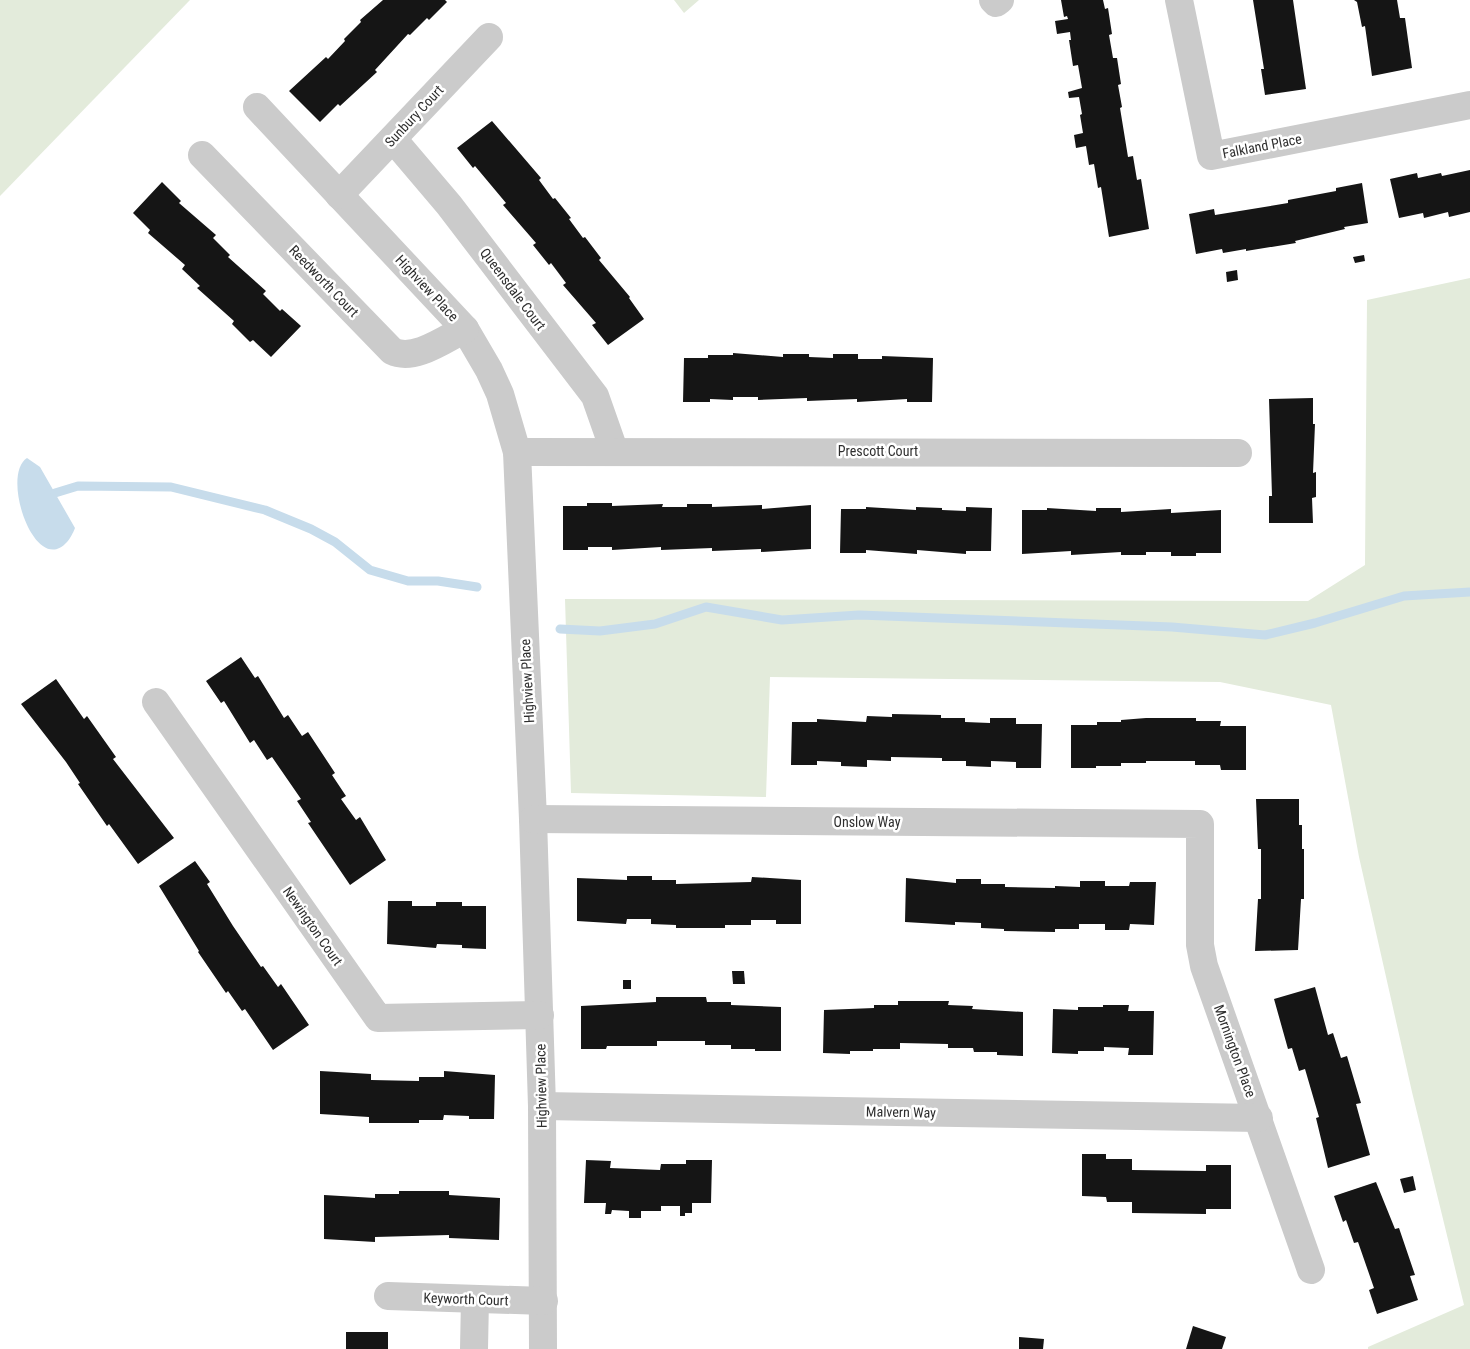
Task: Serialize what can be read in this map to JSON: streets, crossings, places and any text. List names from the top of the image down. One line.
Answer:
{"streets":{"street":["Sunbury Court","Falkland Place","Reedworth Court","Highview Place","Queensdale Court","Prescott Court","Onslow Way","Newington Court","Mornington Place","Malvern Way","Keyworth Court"]},"crossings":[["Sunbury Court","Highview Place"],["Sunbury Court","Queensdale Court"],["Reedworth Court","Highview Place"],["Highview Place","Prescott Court"],["Highview Place","Onslow Way"],["Highview Place","Newington Court"],["Highview Place","Malvern Way"],["Highview Place","Keyworth Court"],["Queensdale Court","Prescott Court"],["Onslow Way","Mornington Place"],["Mornington Place","Malvern Way"]]}
